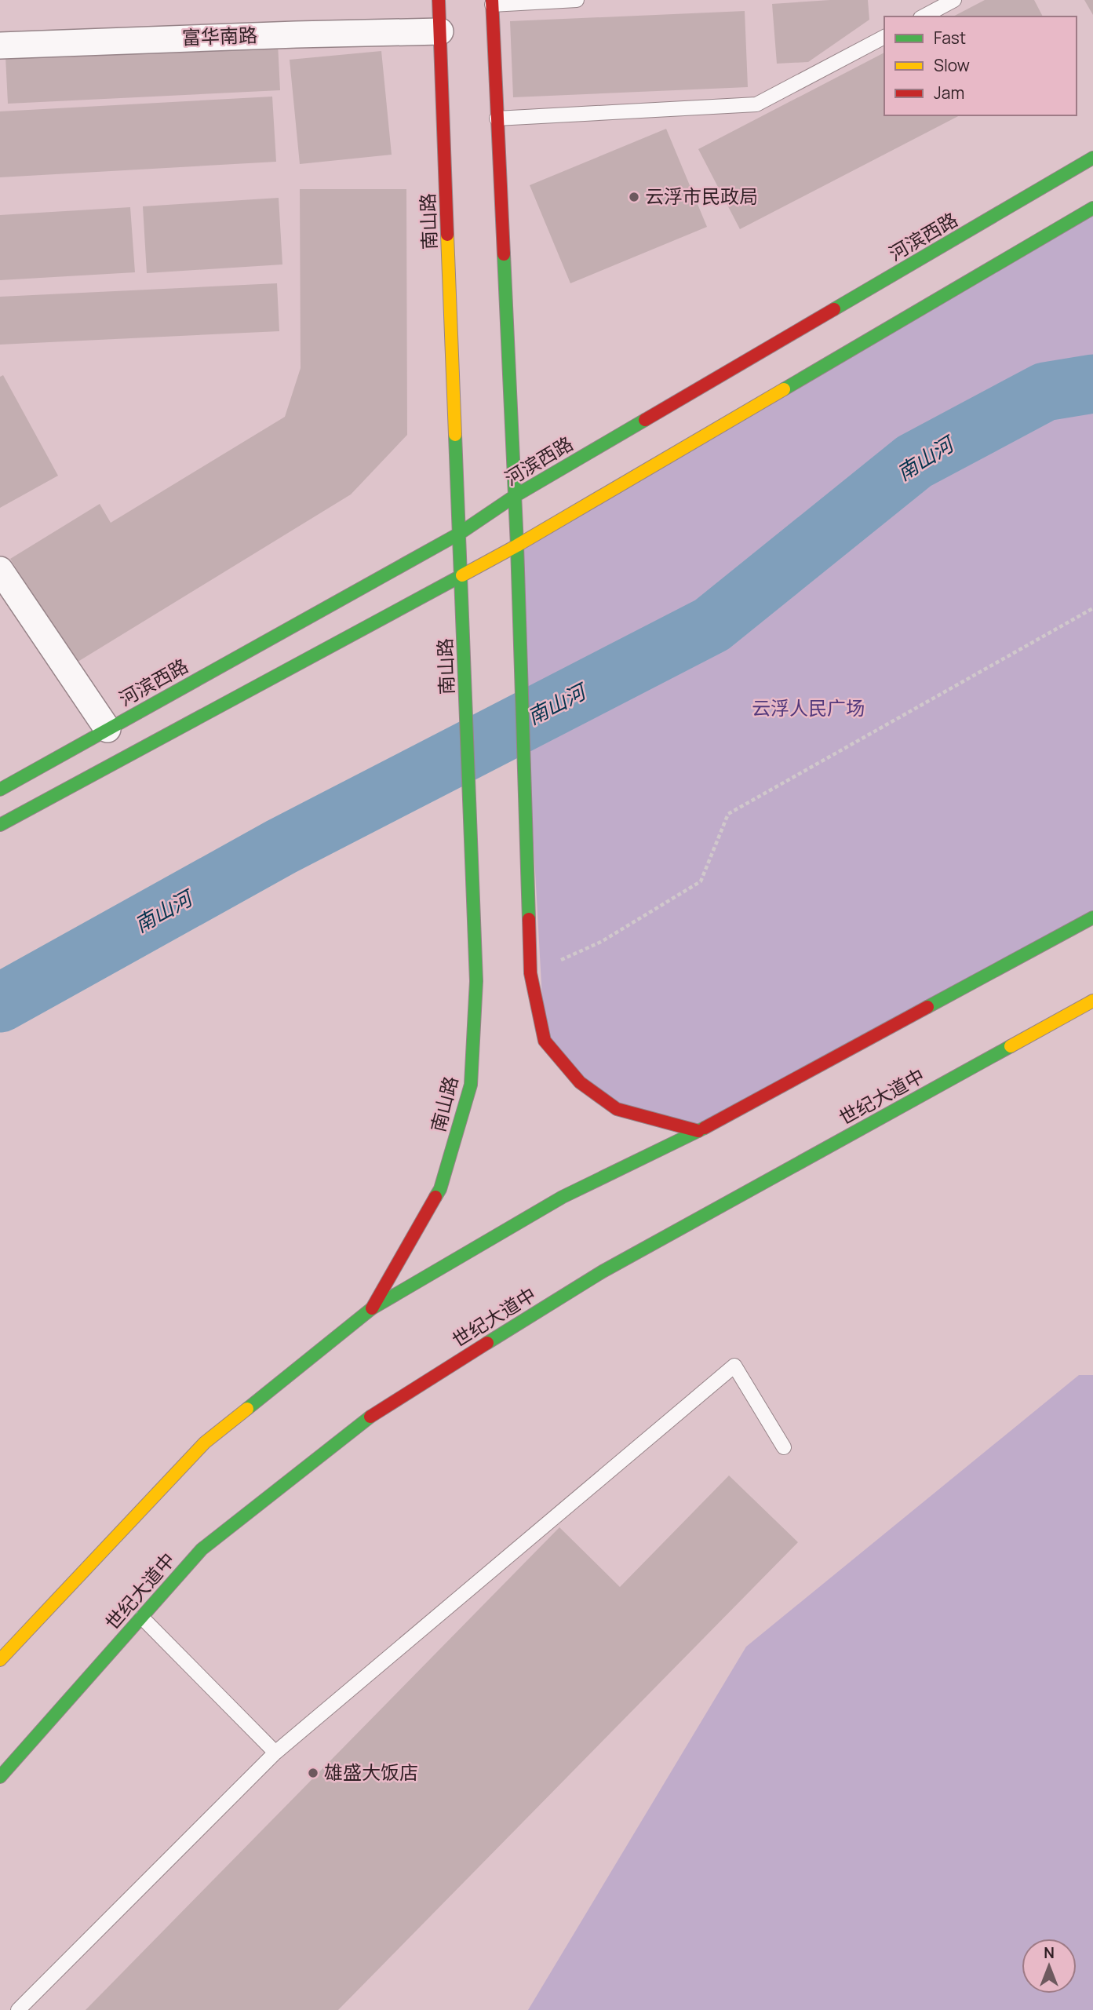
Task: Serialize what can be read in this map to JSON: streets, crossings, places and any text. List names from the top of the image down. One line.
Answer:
{"streets":{"main road":["南山路","河滨西路","世纪大道中"],"street":["富华南路"]},"crossings":[["富华南路","南山路"],["南山路","河滨西路"]],"water":["南山河"],"parks":["云浮人民广场"],"places":["云浮市民政局","雄盛大饭店"],"legend":["Fast","Slow","Jam"],"north":"top"}
